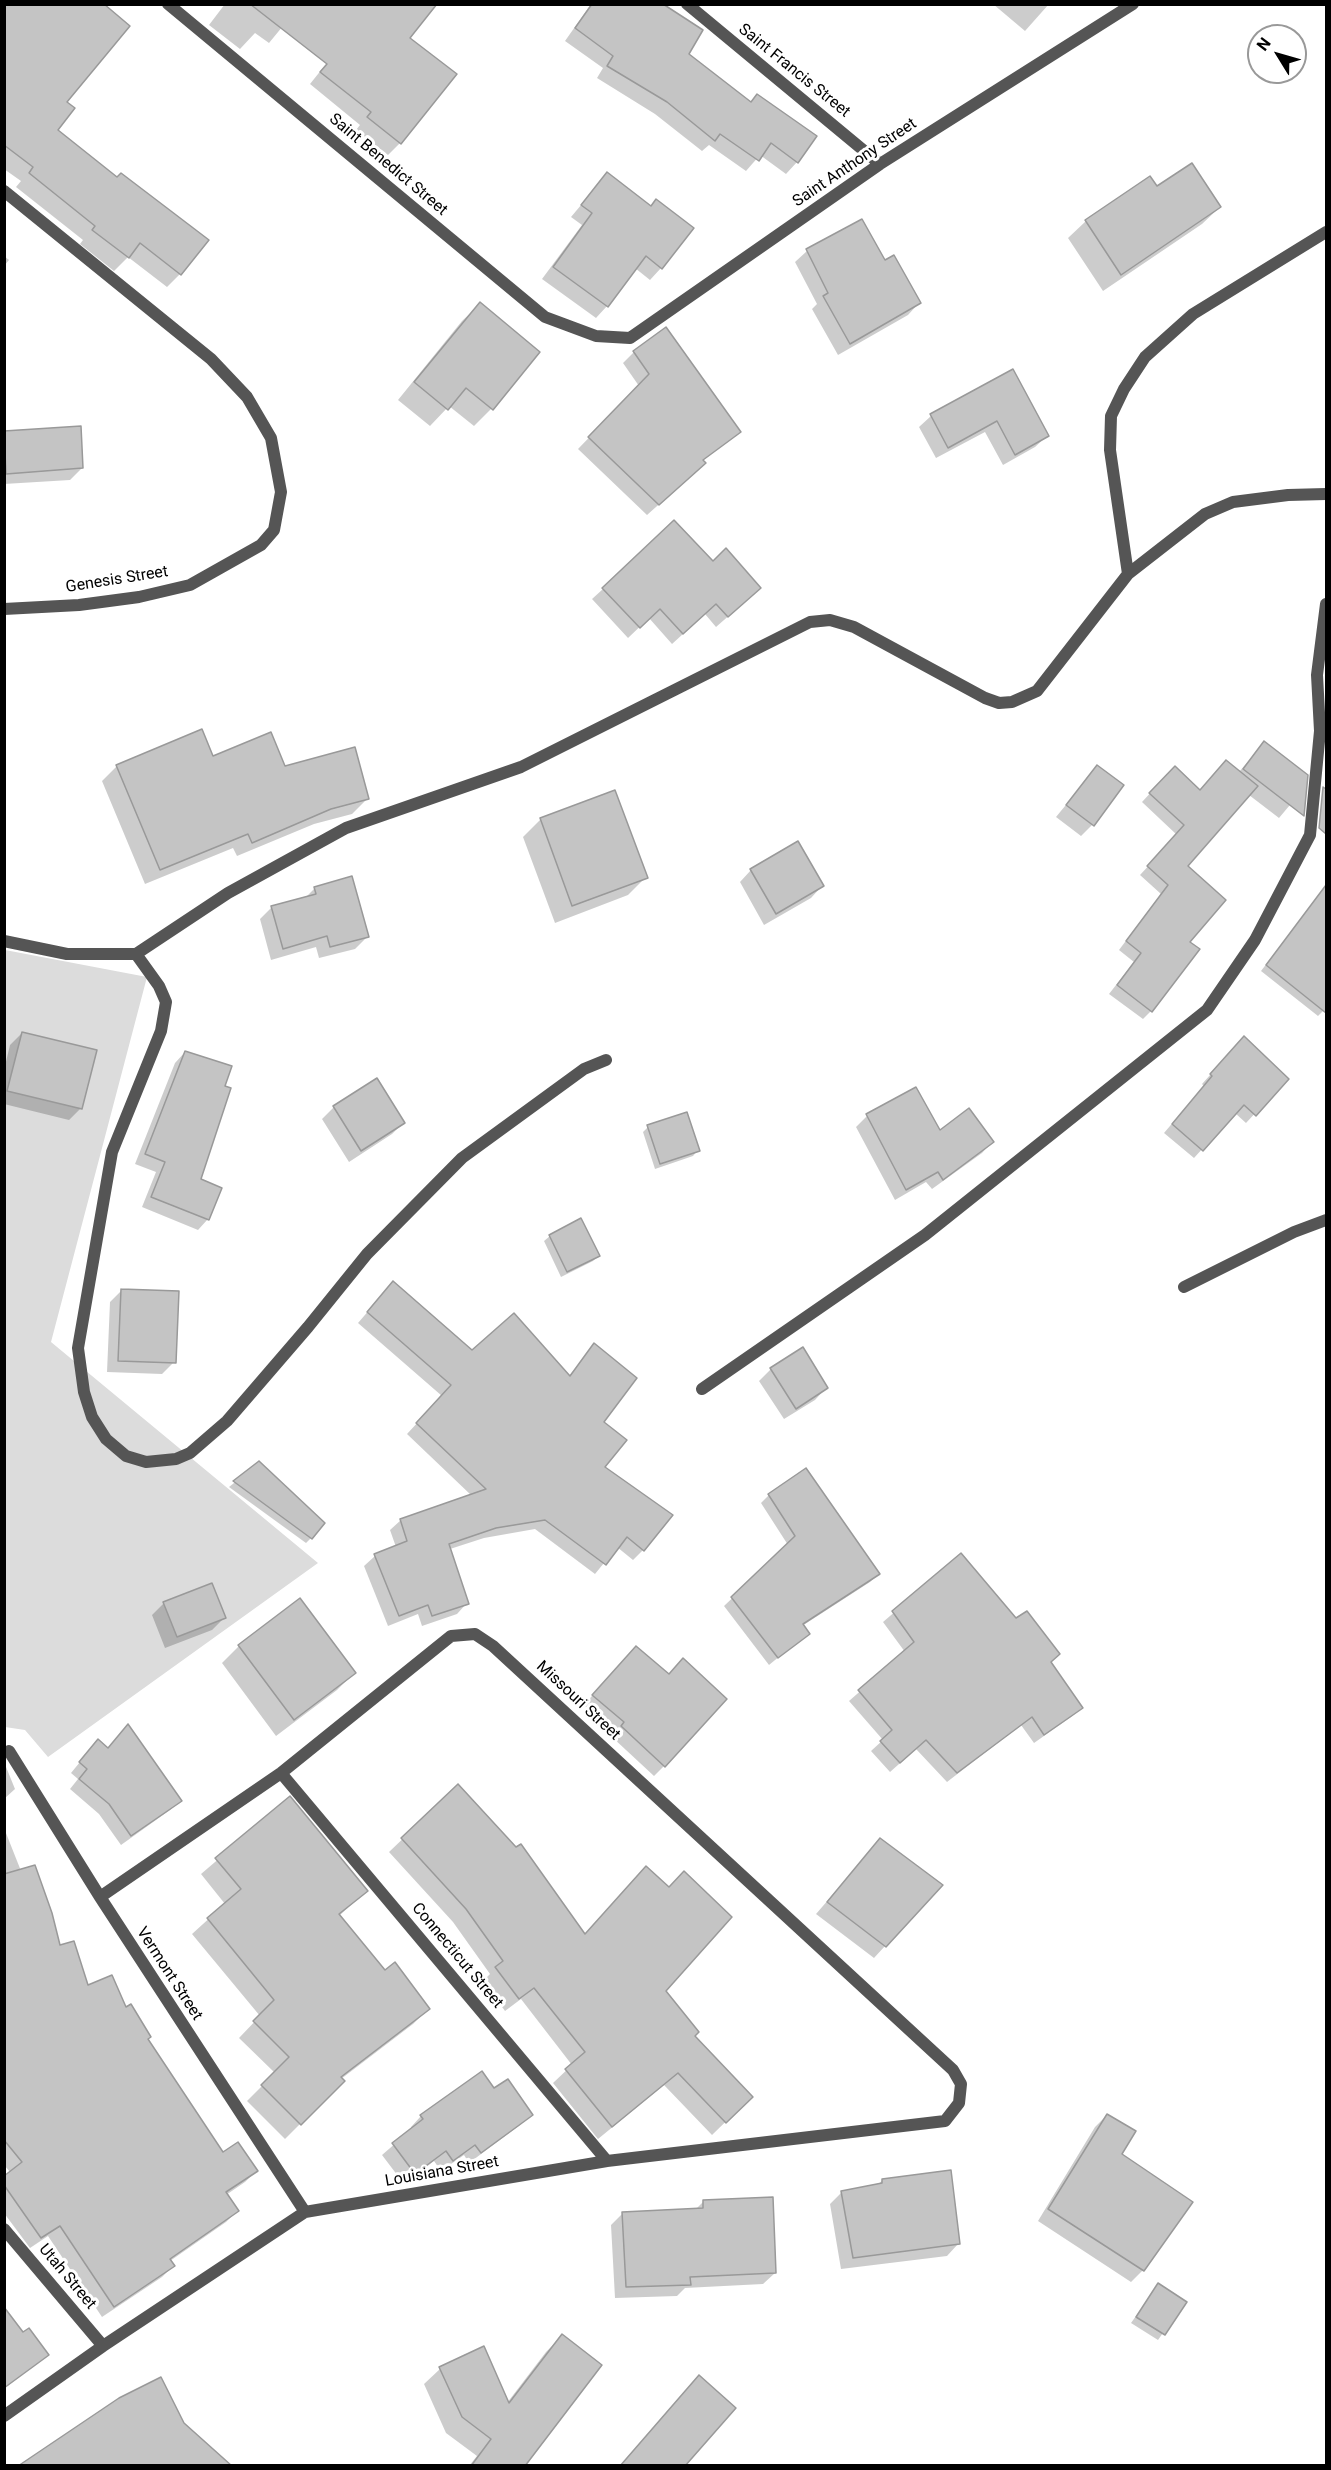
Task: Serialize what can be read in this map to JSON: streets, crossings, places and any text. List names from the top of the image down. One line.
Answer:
{"streets":{"street":["Saint Francis Street","Saint Anthony Street","Saint Benedict Street","Genesis Street","Missouri Street","Connecticut Street","Vermont Street","Louisiana Street","Utah Street"]},"crossings":[["Saint Francis Street","Saint Anthony Street"],["Saint Anthony Street","Saint Benedict Street"],["Missouri Street","Connecticut Street"],["Missouri Street","Vermont Street"],["Missouri Street","Louisiana Street"],["Connecticut Street","Louisiana Street"],["Vermont Street","Louisiana Street"],["Louisiana Street","Utah Street"]],"north":"top left"}
